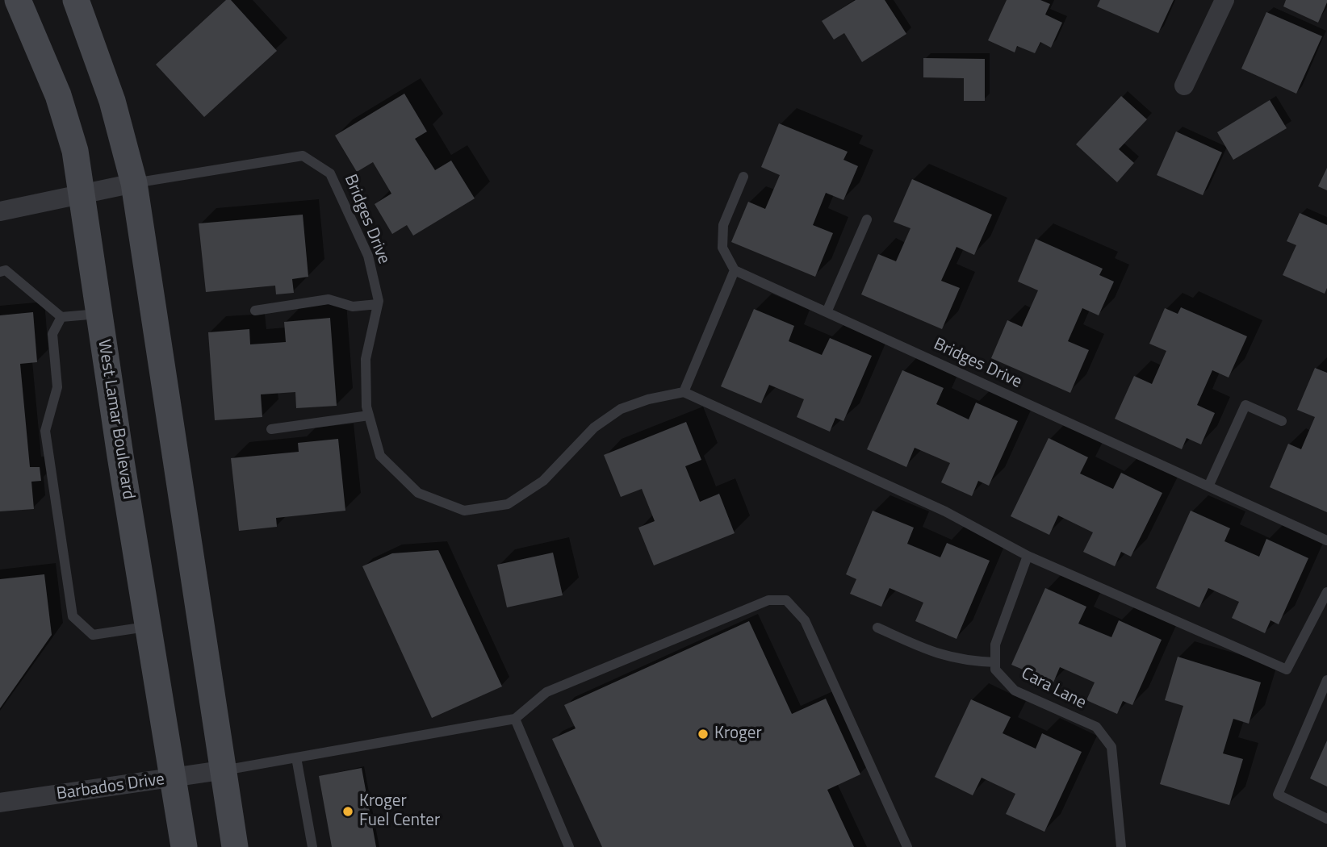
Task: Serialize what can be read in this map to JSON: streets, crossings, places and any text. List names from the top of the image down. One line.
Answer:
{"streets":{"main road":["West Lamar Boulevard"],"street":["Barbados Drive"],"lane":["Bridges Drive","Cara Lane"]},"crossings":[["West Lamar Boulevard","Barbados Drive"]],"places":["Kroger","Kroger Fuel Center"]}
